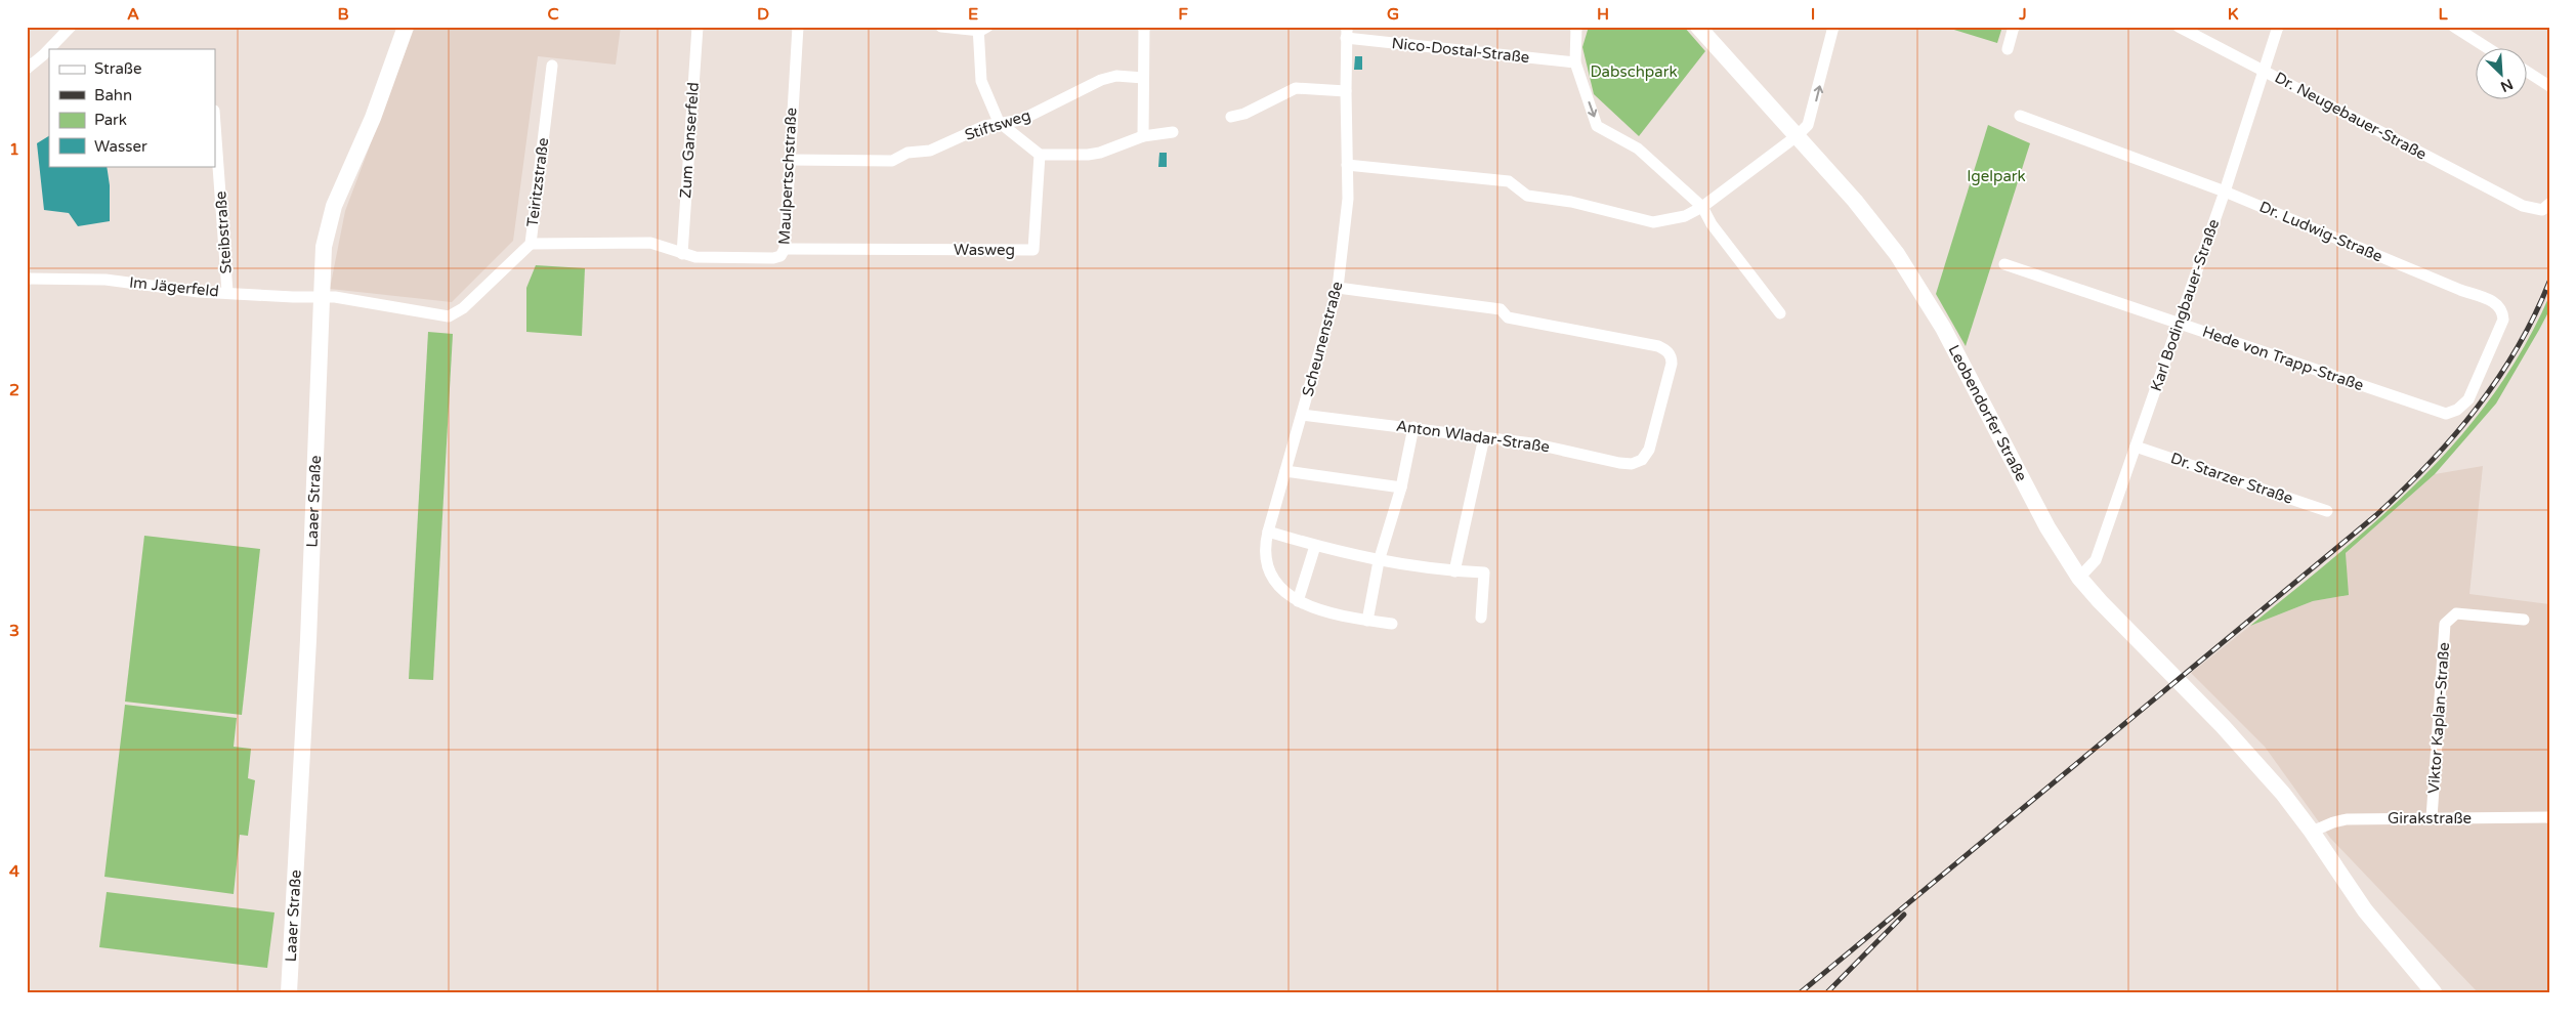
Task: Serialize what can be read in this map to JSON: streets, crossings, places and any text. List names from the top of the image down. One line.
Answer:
{"streets":{"main road":["Leobendorfer Straße","Laaer Straße"],"street":["Nico-Dostal-Straße","Dr. Neugebauer-Straße","Stiftsweg","Zum Ganserfeld","Maulpertschstraße","Teiritzstraße","Dr. Ludwig-Straße","Steibstraße","Wasweg","Im Jägerfeld","Karl Bodingbauer-Straße","Scheunenstraße","Hede von Trapp-Straße","Anton Wladar-Straße","Dr. Starzer Straße","Viktor Kaplan-Straße","Girakstraße"]},"crossings":[["Nico-Dostal-Straße","Scheunenstraße"],["Dr. Neugebauer-Straße","Karl Bodingbauer-Straße"],["Stiftsweg","Maulpertschstraße"],["Zum Ganserfeld","Maulpertschstraße"],["Maulpertschstraße","Teiritzstraße"],["Maulpertschstraße","Wasweg"],["Teiritzstraße","Im Jägerfeld"],["Teiritzstraße","Laaer Straße"],["Dr. Ludwig-Straße","Karl Bodingbauer-Straße"],["Dr. Ludwig-Straße","Hede von Trapp-Straße"],["Steibstraße","Im Jägerfeld"],["Im Jägerfeld","Laaer Straße"],["Karl Bodingbauer-Straße","Hede von Trapp-Straße"],["Karl Bodingbauer-Straße","Leobendorfer Straße"],["Karl Bodingbauer-Straße","Dr. Starzer Straße"],["Scheunenstraße","Anton Wladar-Straße"],["Leobendorfer Straße","Girakstraße"],["Viktor Kaplan-Straße","Girakstraße"]],"parks":["Dabschpark","Igelpark"],"legend":["Straße","Bahn","Park","Wasser"],"north":"bottom right","grid":{"columns":["A","B","C","D","E","F","G","H","I","J","K","L"],"rows":["1","2","3","4"]}}
